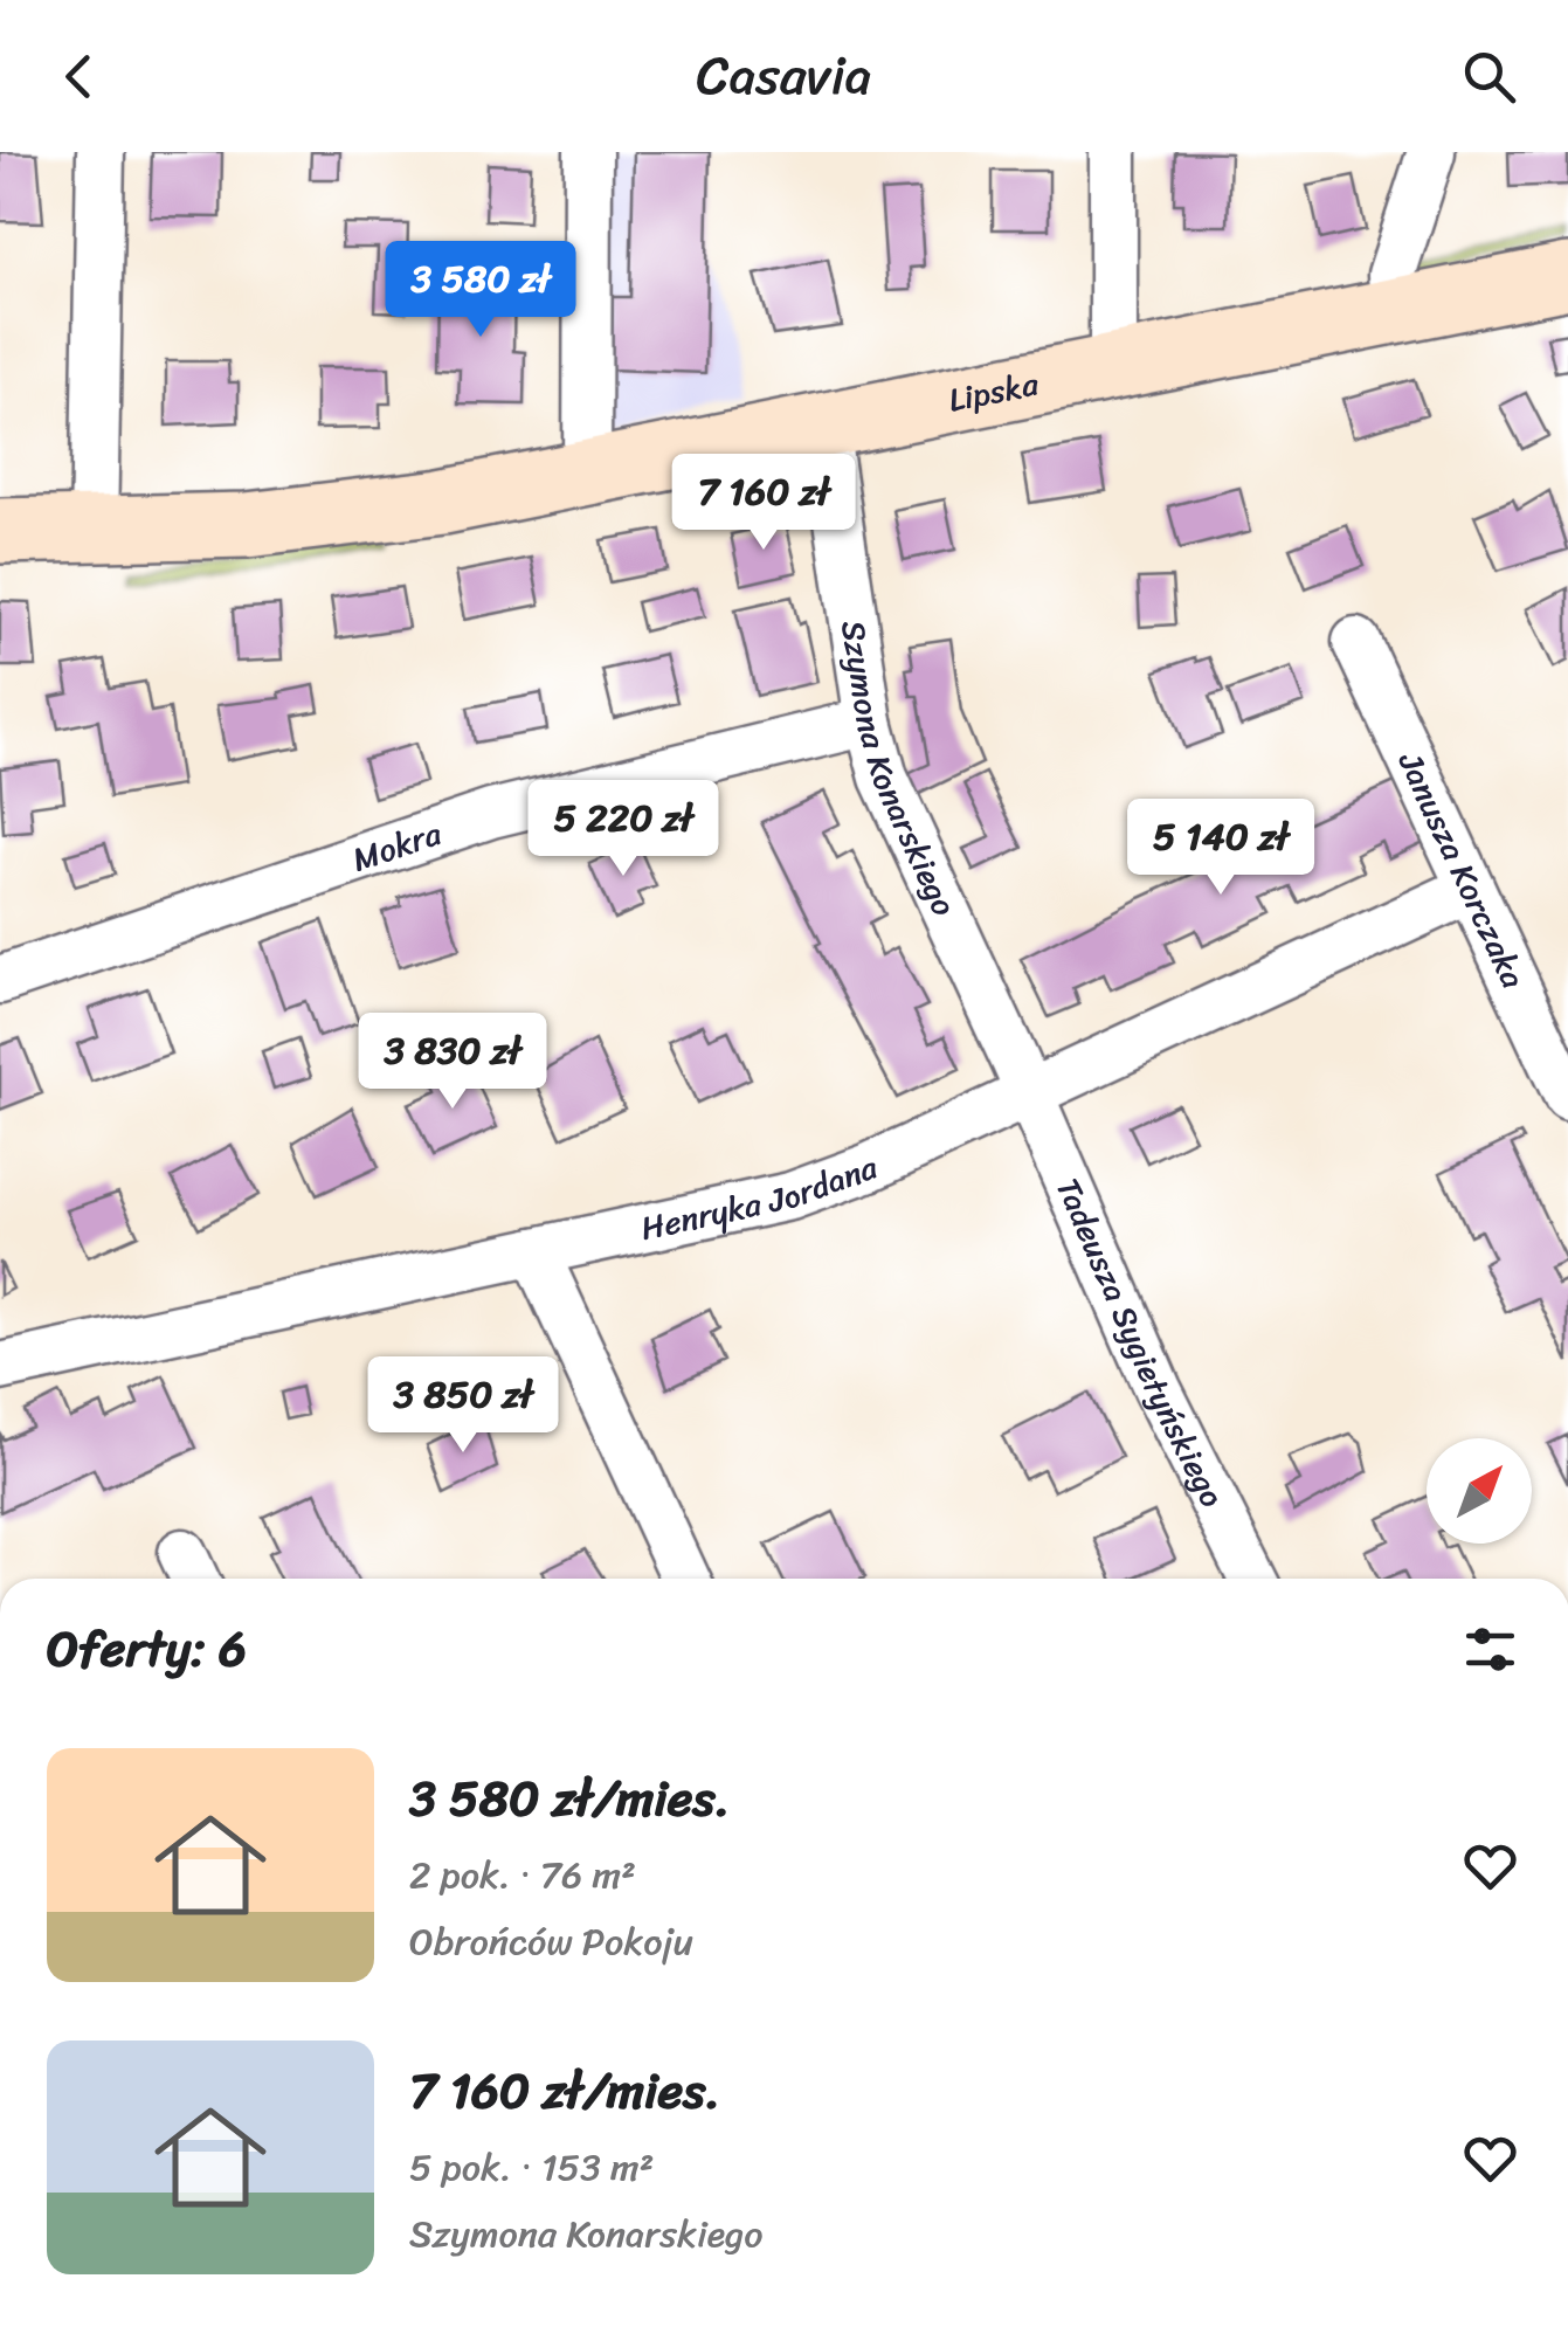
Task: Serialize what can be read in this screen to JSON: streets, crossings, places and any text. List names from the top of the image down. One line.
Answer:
{"streets":{"main road":["Lipska"],"street":["Szymona Konarskiego","Mokra","Janusza Korczaka","Henryka Jordana","Tadeusza Sygietyńskiego"]},"crossings":[["Lipska","Szymona Konarskiego"],["Szymona Konarskiego","Mokra"],["Szymona Konarskiego","Henryka Jordana"],["Szymona Konarskiego","Tadeusza Sygietyńskiego"],["Janusza Korczaka","Henryka Jordana"],["Henryka Jordana","Tadeusza Sygietyńskiego"]],"north":"top right","page":{"header":"Casavia","price":["3 580 zł","7 160 zł","5 220 zł","5 140 zł","3 830 zł","3 850 zł"],"heading":"Oferty: 6","list":[{"name":"3 580 zł/mies.","note":"2 pok. · 76 m² · Obrońców Pokoju"},{"name":"7 160 zł/mies.","note":"5 pok. · 153 m² · Szymona Konarskiego"}]}}
